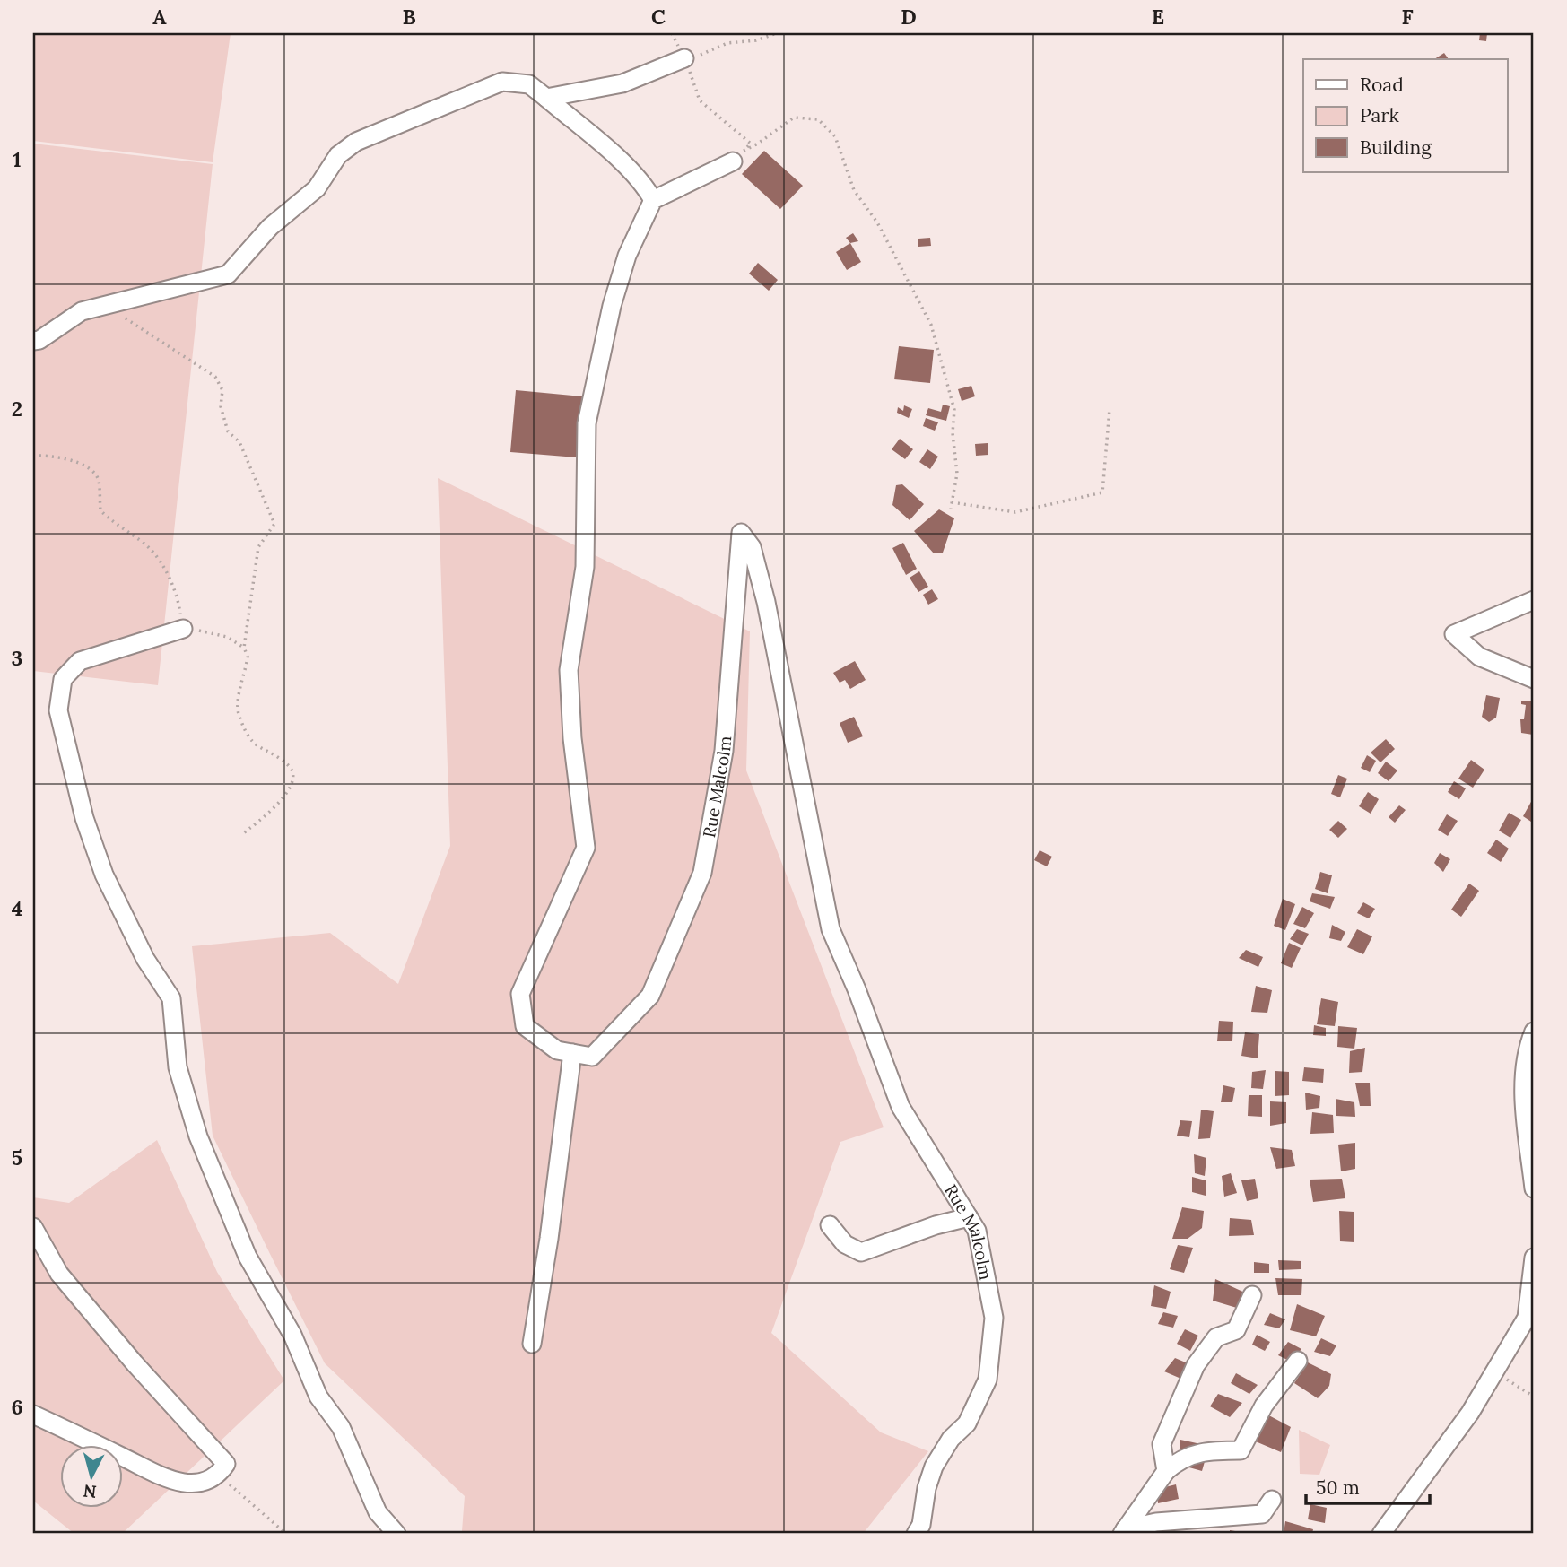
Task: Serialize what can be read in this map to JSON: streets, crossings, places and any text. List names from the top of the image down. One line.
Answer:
{"streets":{"street":["Rue Malcolm"]},"legend":["Road","Park","Building"],"scale_bar":"50 m","north":"bottom","grid":{"columns":["A","B","C","D","E","F"],"rows":["1","2","3","4","5","6"]}}
